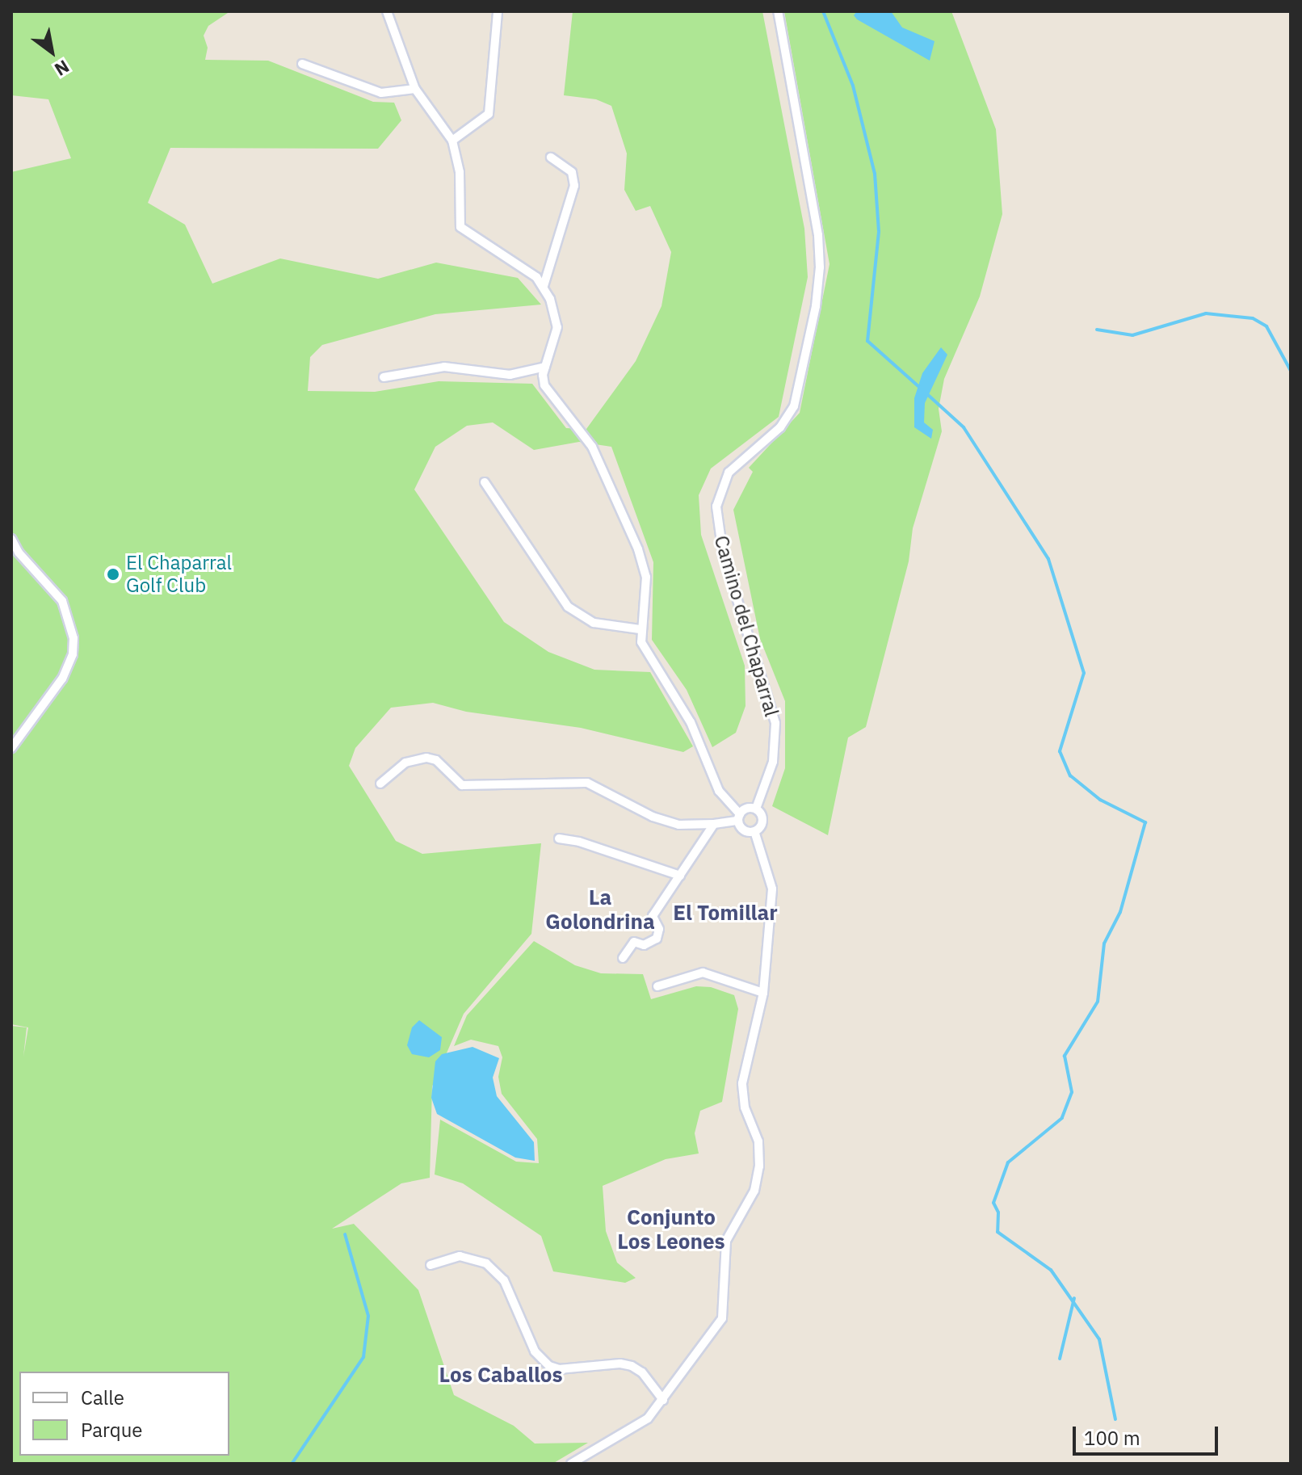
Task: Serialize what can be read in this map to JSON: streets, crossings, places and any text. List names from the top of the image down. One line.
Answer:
{"streets":{"street":["Camino del Chaparral"]},"districts":["La Golondrina","El Tomillar","Conjunto Los Leones","Los Caballos"],"places":["El Chaparral Golf Club"],"legend":["Calle","Parque"],"scale_bar":"100 m","north":"bottom right"}
